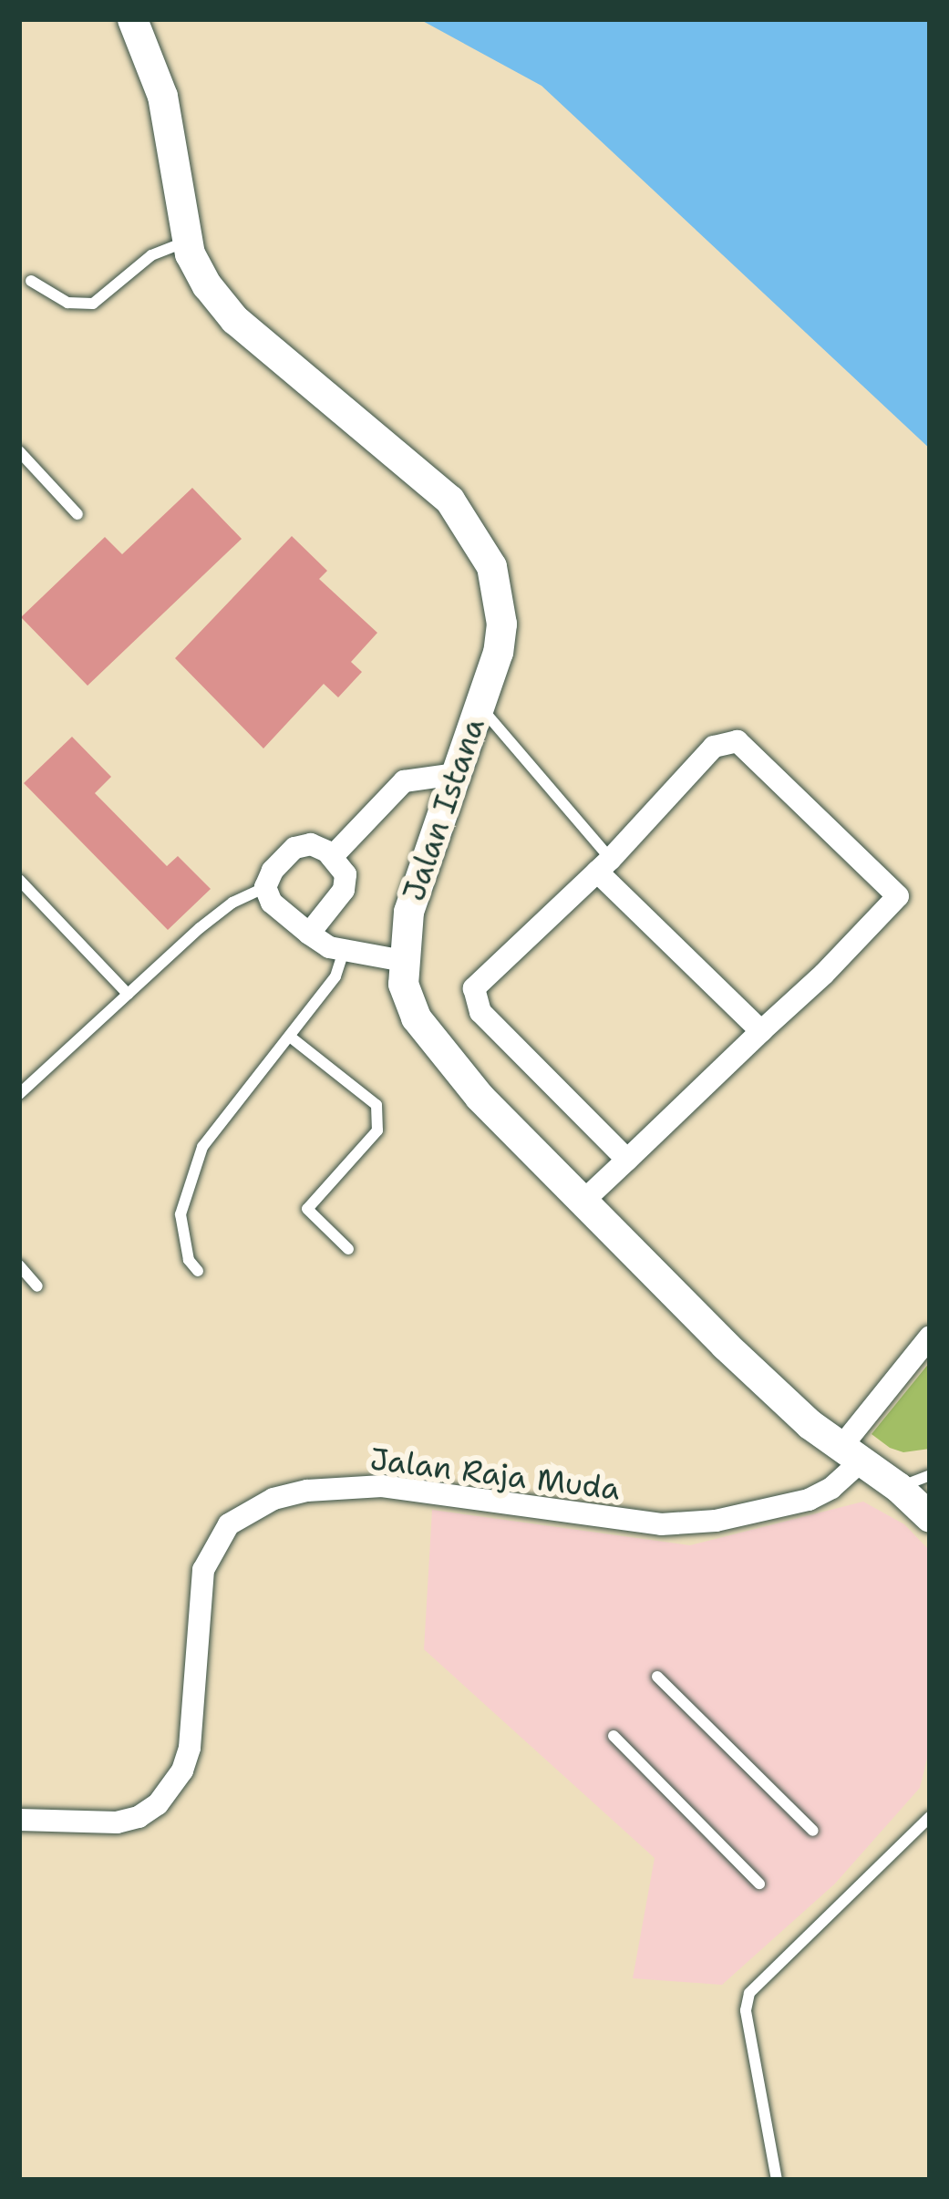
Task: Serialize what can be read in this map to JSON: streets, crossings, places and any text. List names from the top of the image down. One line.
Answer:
{"streets":{"street":["Jalan Istana","Jalan Raja Muda"]},"crossings":[["Jalan Istana","Jalan Raja Muda"]]}
